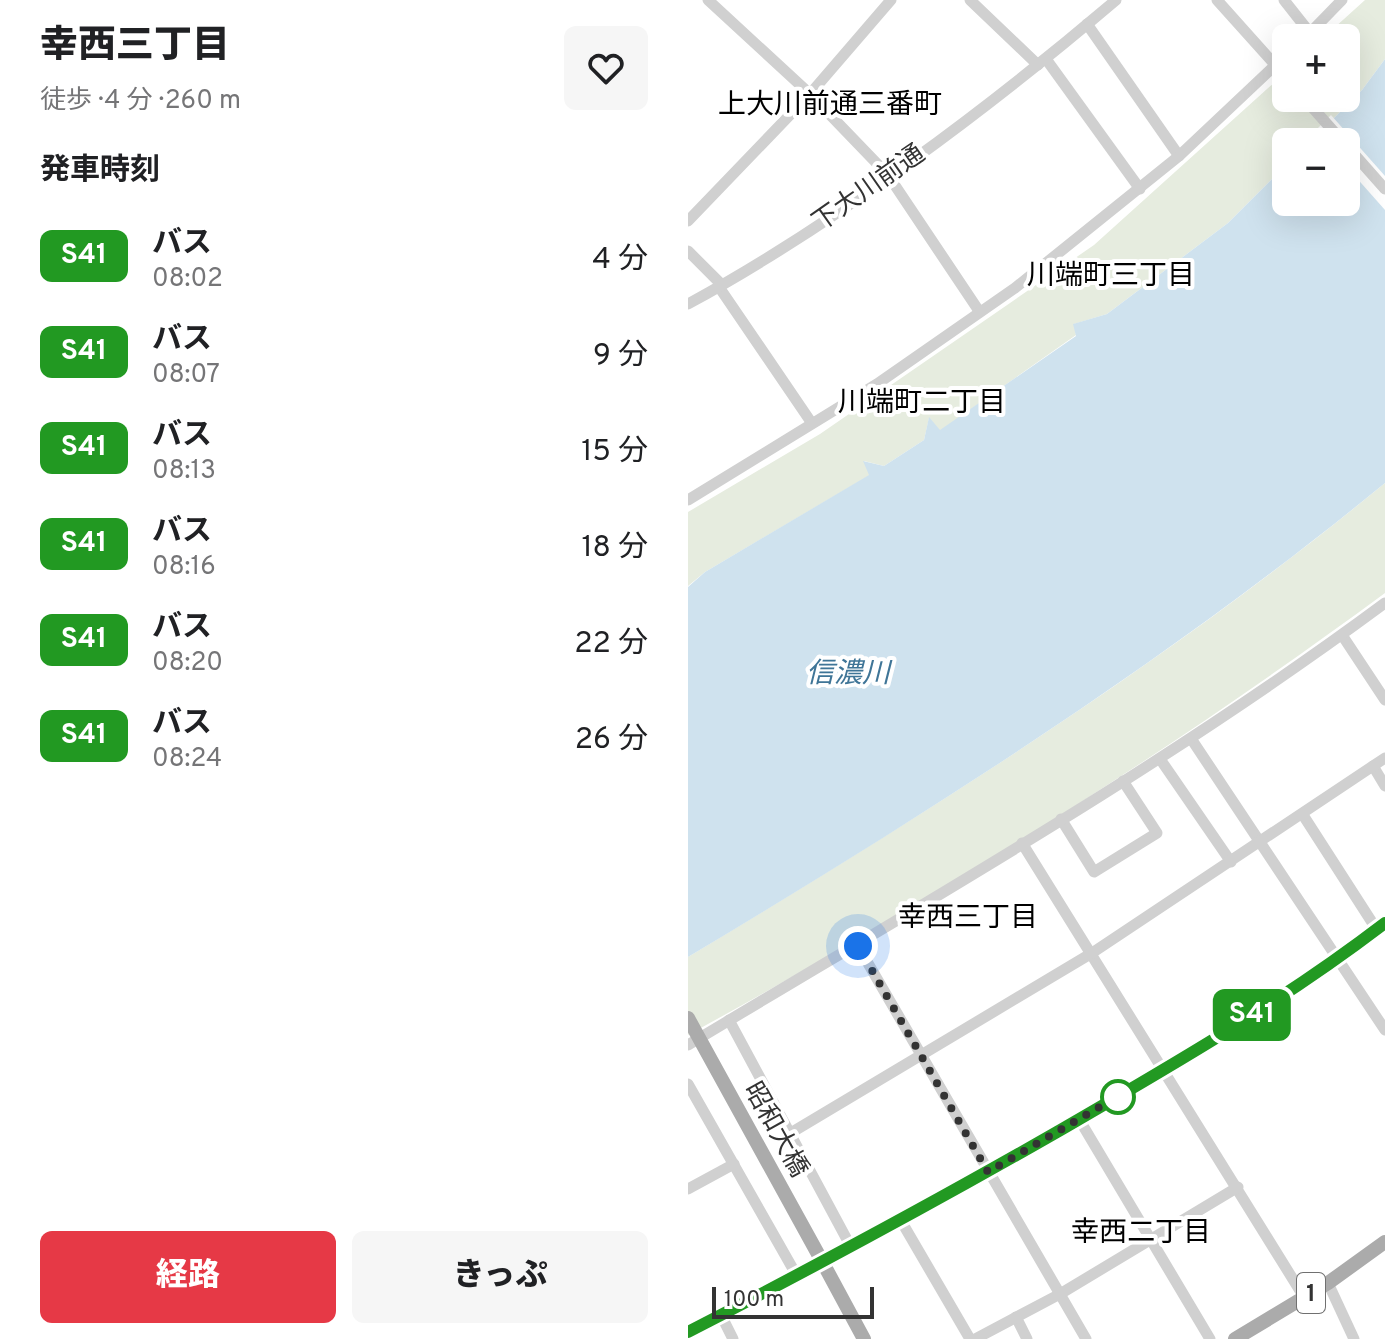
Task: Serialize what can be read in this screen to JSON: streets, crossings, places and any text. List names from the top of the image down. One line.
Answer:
{"streets":{"main road":["昭和大橋","1"],"street":["下大川前通"]},"districts":["上大川前通三番町","川端町三丁目","川端町二丁目","幸西三丁目","幸西二丁目"],"water":["信濃川"],"lines":["bus line S41"],"scale_bar":"100 m","page":{"heading":[["幸西三丁目","徒歩 · 4 分 · 260 m"],"発車時刻"],"on_map":"S41","map_buttons":["+","−"],"list":[{"mark":"S41","name":"バス","note":"08:02","value":"4 分"},{"mark":"S41","name":"バス","note":"08:07","value":"9 分"},{"mark":"S41","name":"バス","note":"08:13","value":"15 分"},{"mark":"S41","name":"バス","note":"08:16","value":"18 分"},{"mark":"S41","name":"バス","note":"08:20","value":"22 分"},{"mark":"S41","name":"バス","note":"08:24","value":"26 分"}],"buttons":["経路","きっぷ"],"scale":"100 m"}}
